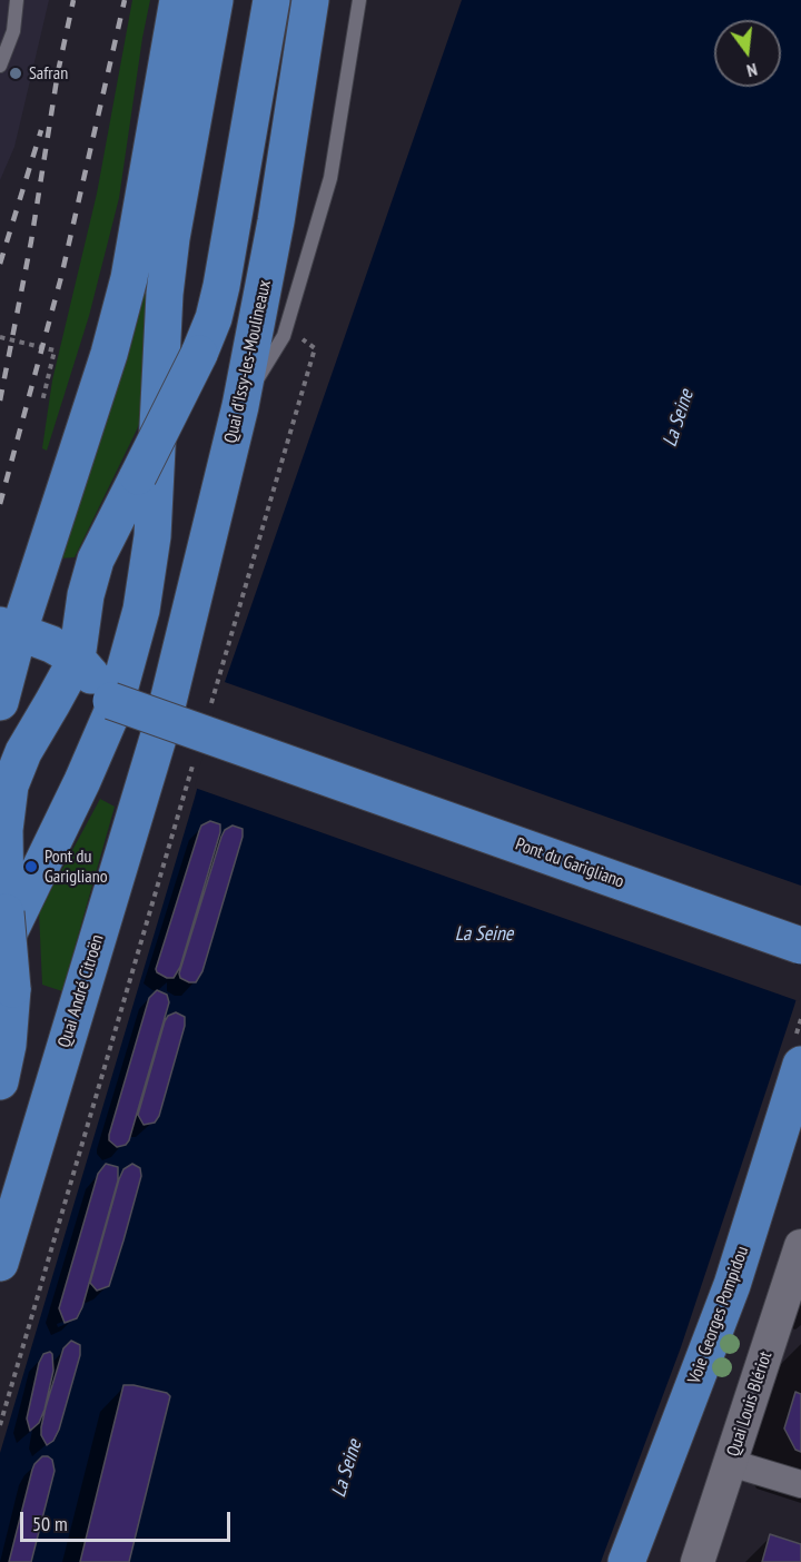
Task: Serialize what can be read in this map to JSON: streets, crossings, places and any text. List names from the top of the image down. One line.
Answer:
{"streets":{"main road":["Quai d'Issy-les-Moulineaux","Pont du Garigliano","Quai André Citroën","Voie Georges Pompidou"],"street":["Quai Louis Blériot"]},"crossings":[["Quai d'Issy-les-Moulineaux","Quai André Citroën"]],"water":["La Seine"],"places":["Safran","Pont du Garigliano"],"scale_bar":"50 m","north":"bottom"}
